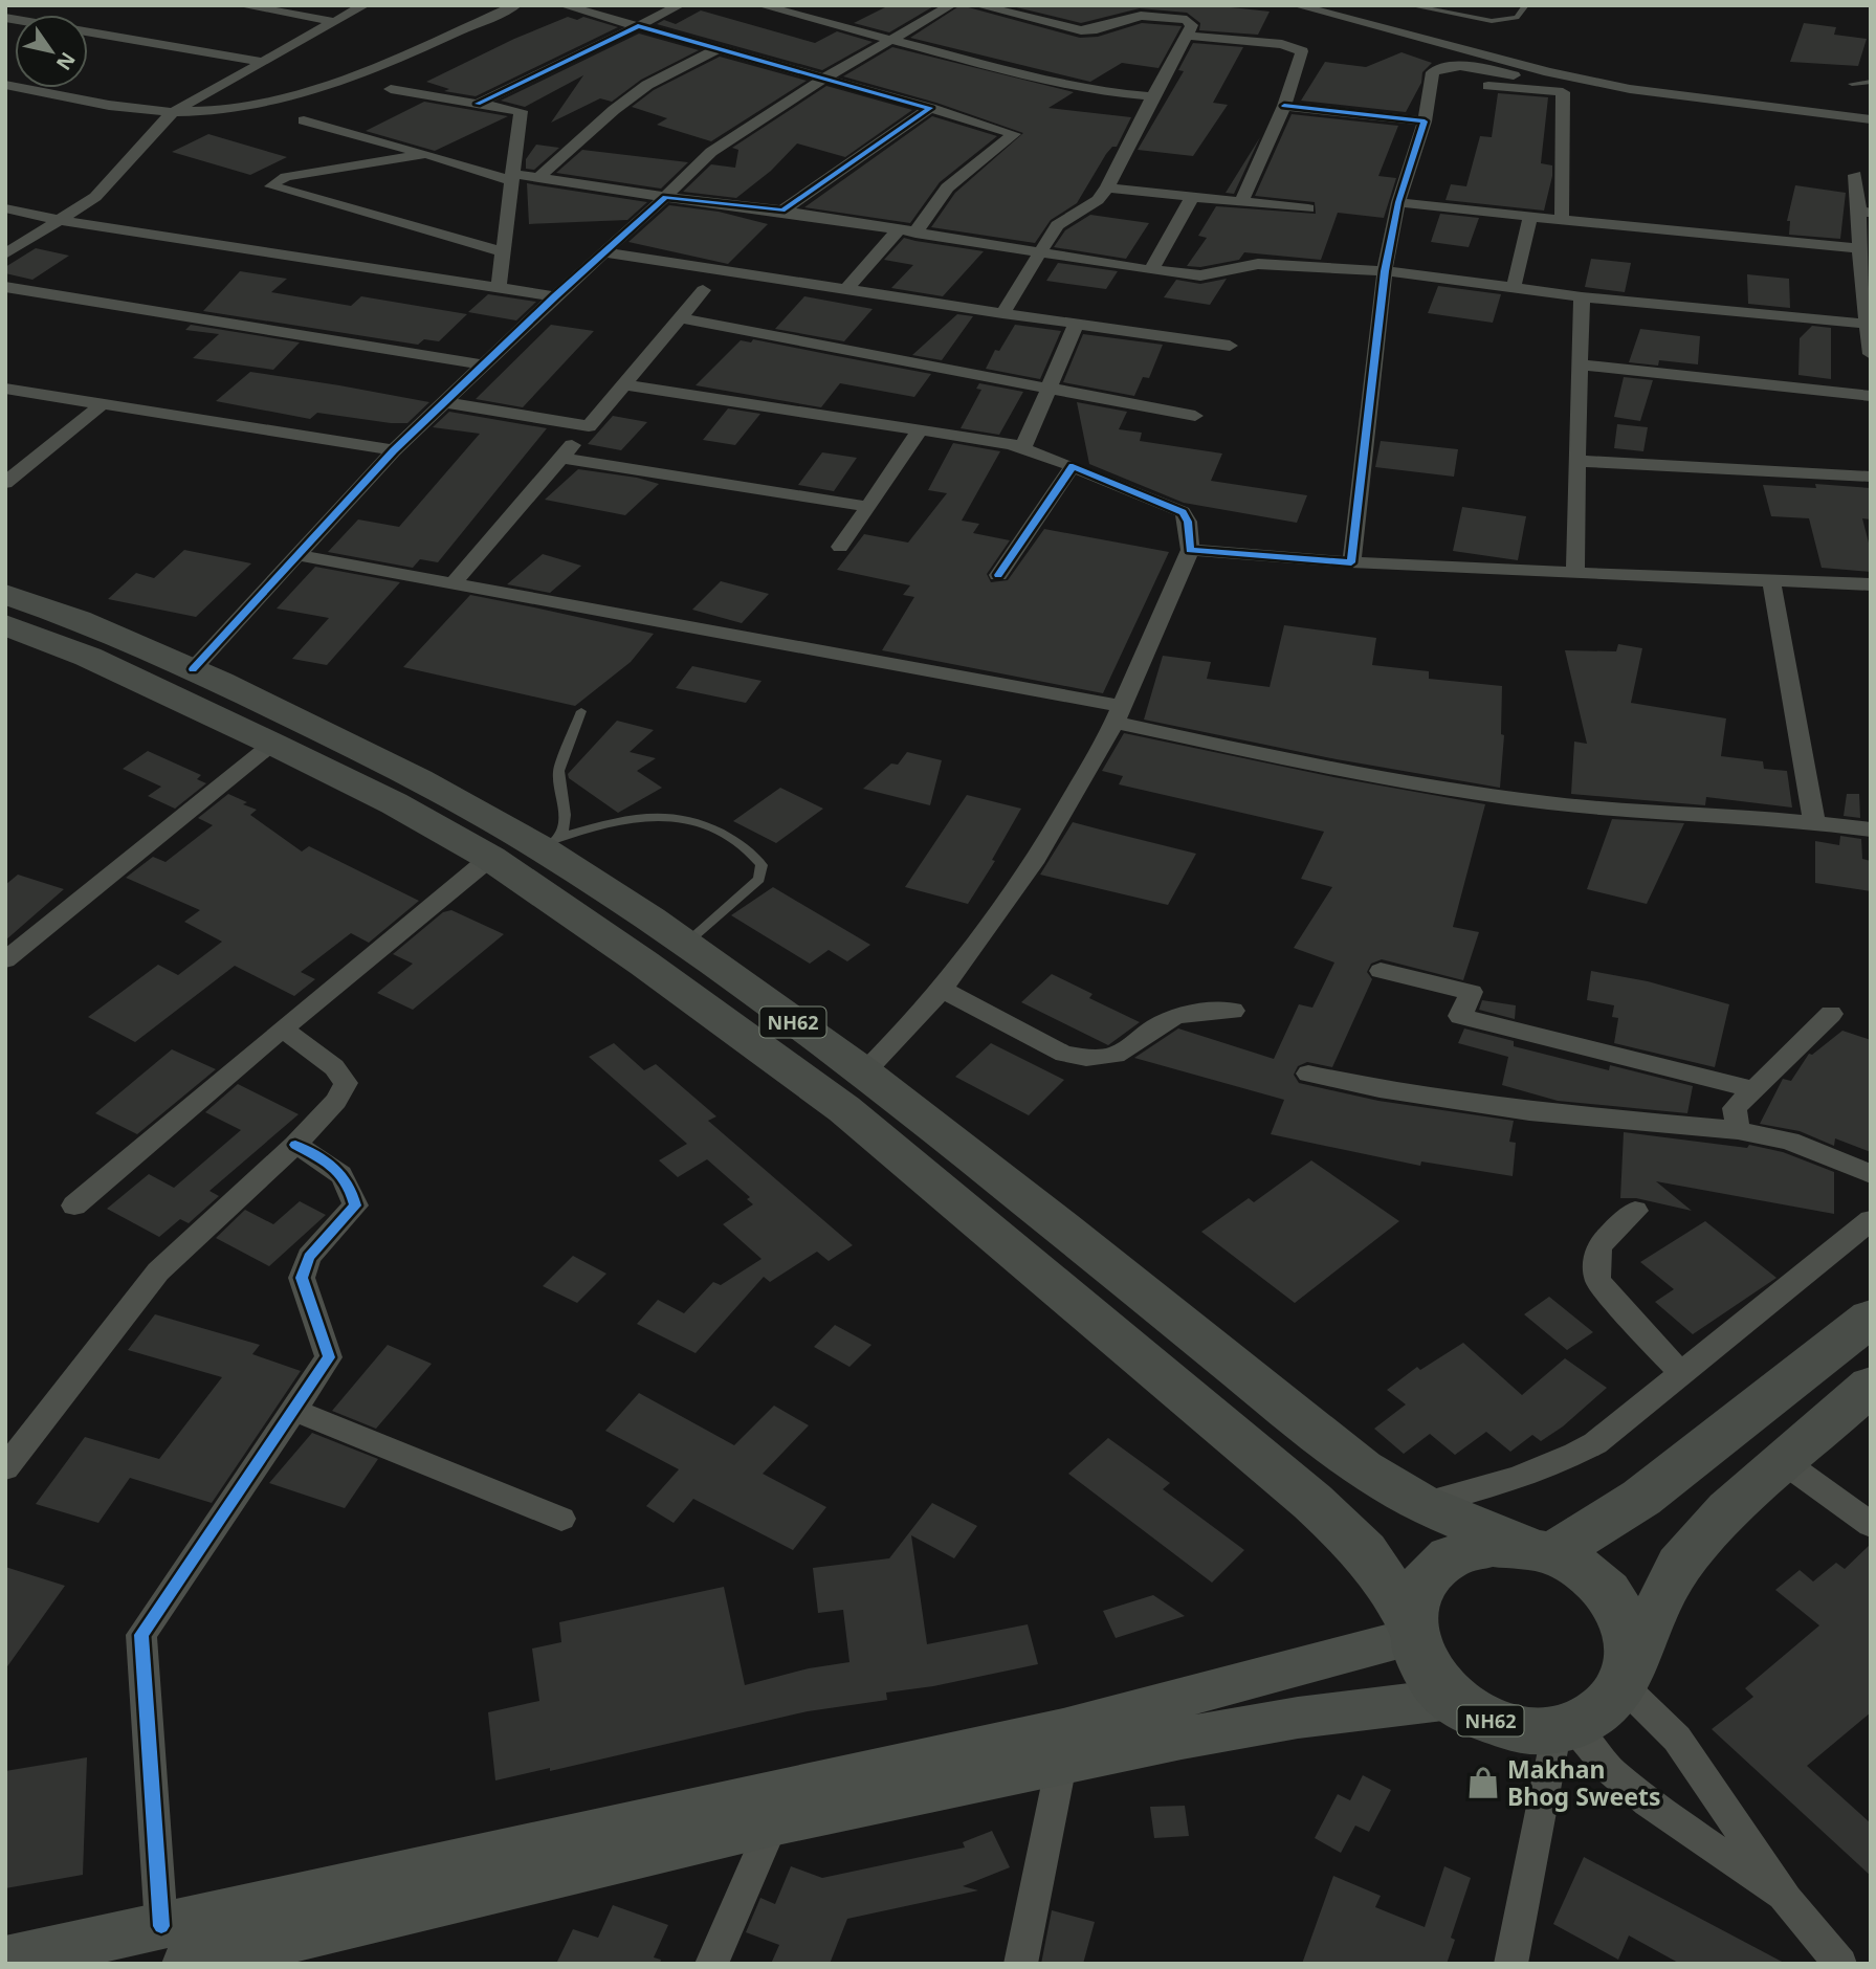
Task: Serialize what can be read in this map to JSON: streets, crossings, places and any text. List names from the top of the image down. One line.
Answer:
{"streets":{"highway":["NH62"]},"places":{"shop":["Makhan Bhog Sweets"]},"north":"bottom right"}
